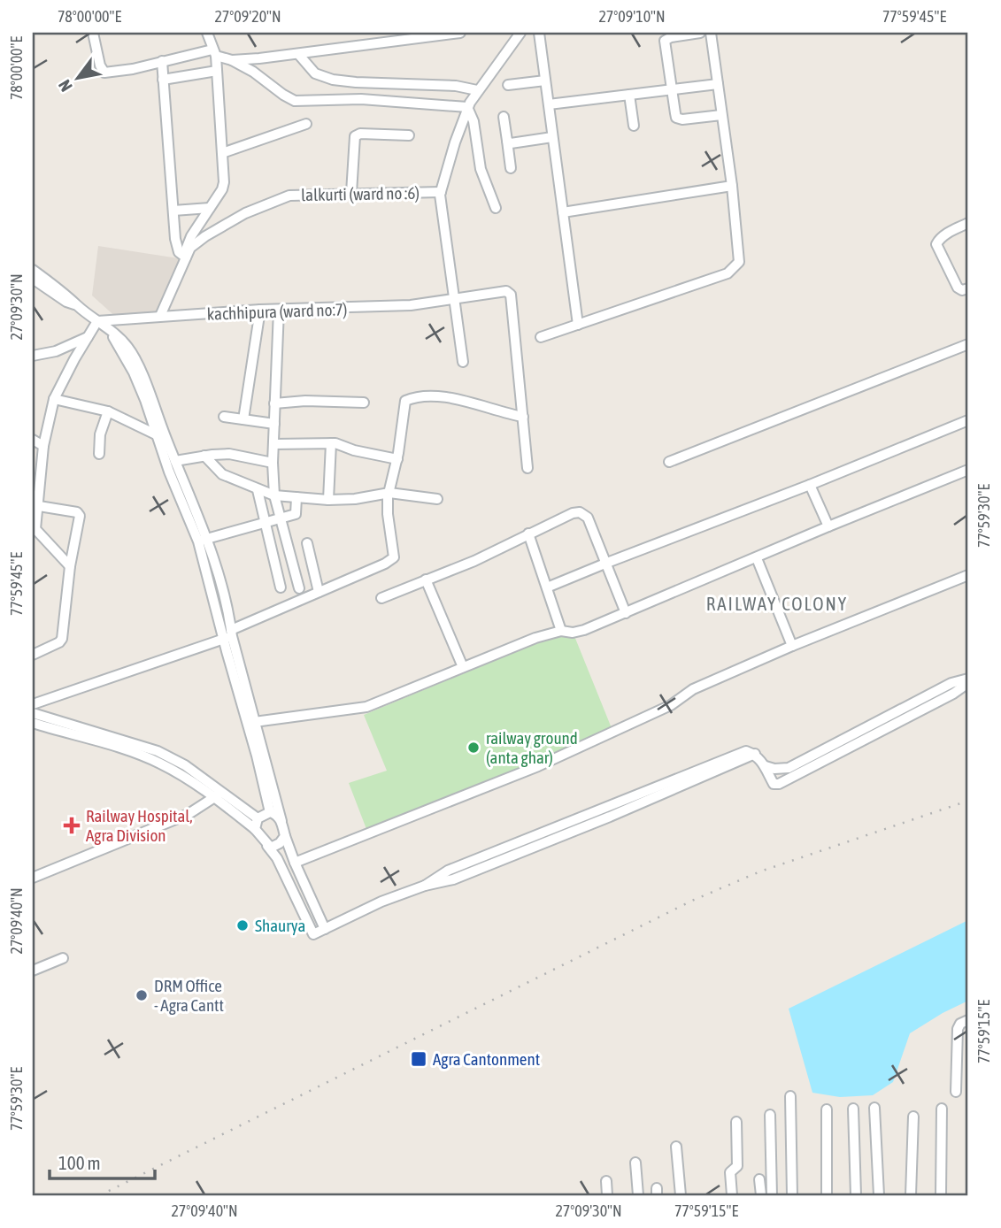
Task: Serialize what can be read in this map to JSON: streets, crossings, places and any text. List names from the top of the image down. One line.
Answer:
{"streets":{"street":["lalkurti (ward no :6)","kachhipura (ward no:7)"]},"districts":["RAILWAY COLONY"],"places":{"other":["railway ground (anta ghar)","Shaurya","DRM Office - Agra Cantt"],"health":["Railway Hospital, Agra Division"],"transit":["Agra Cantonment"]},"scale_bar":"100 m","north":"bottom left","coordinates":["78°00'00\"E","27°09'20\"N","27°09'10\"N","77°59'45\"E","27°09'30\"N","77°59'30\"E","27°09'40\"N","77°59'15\"E"]}
